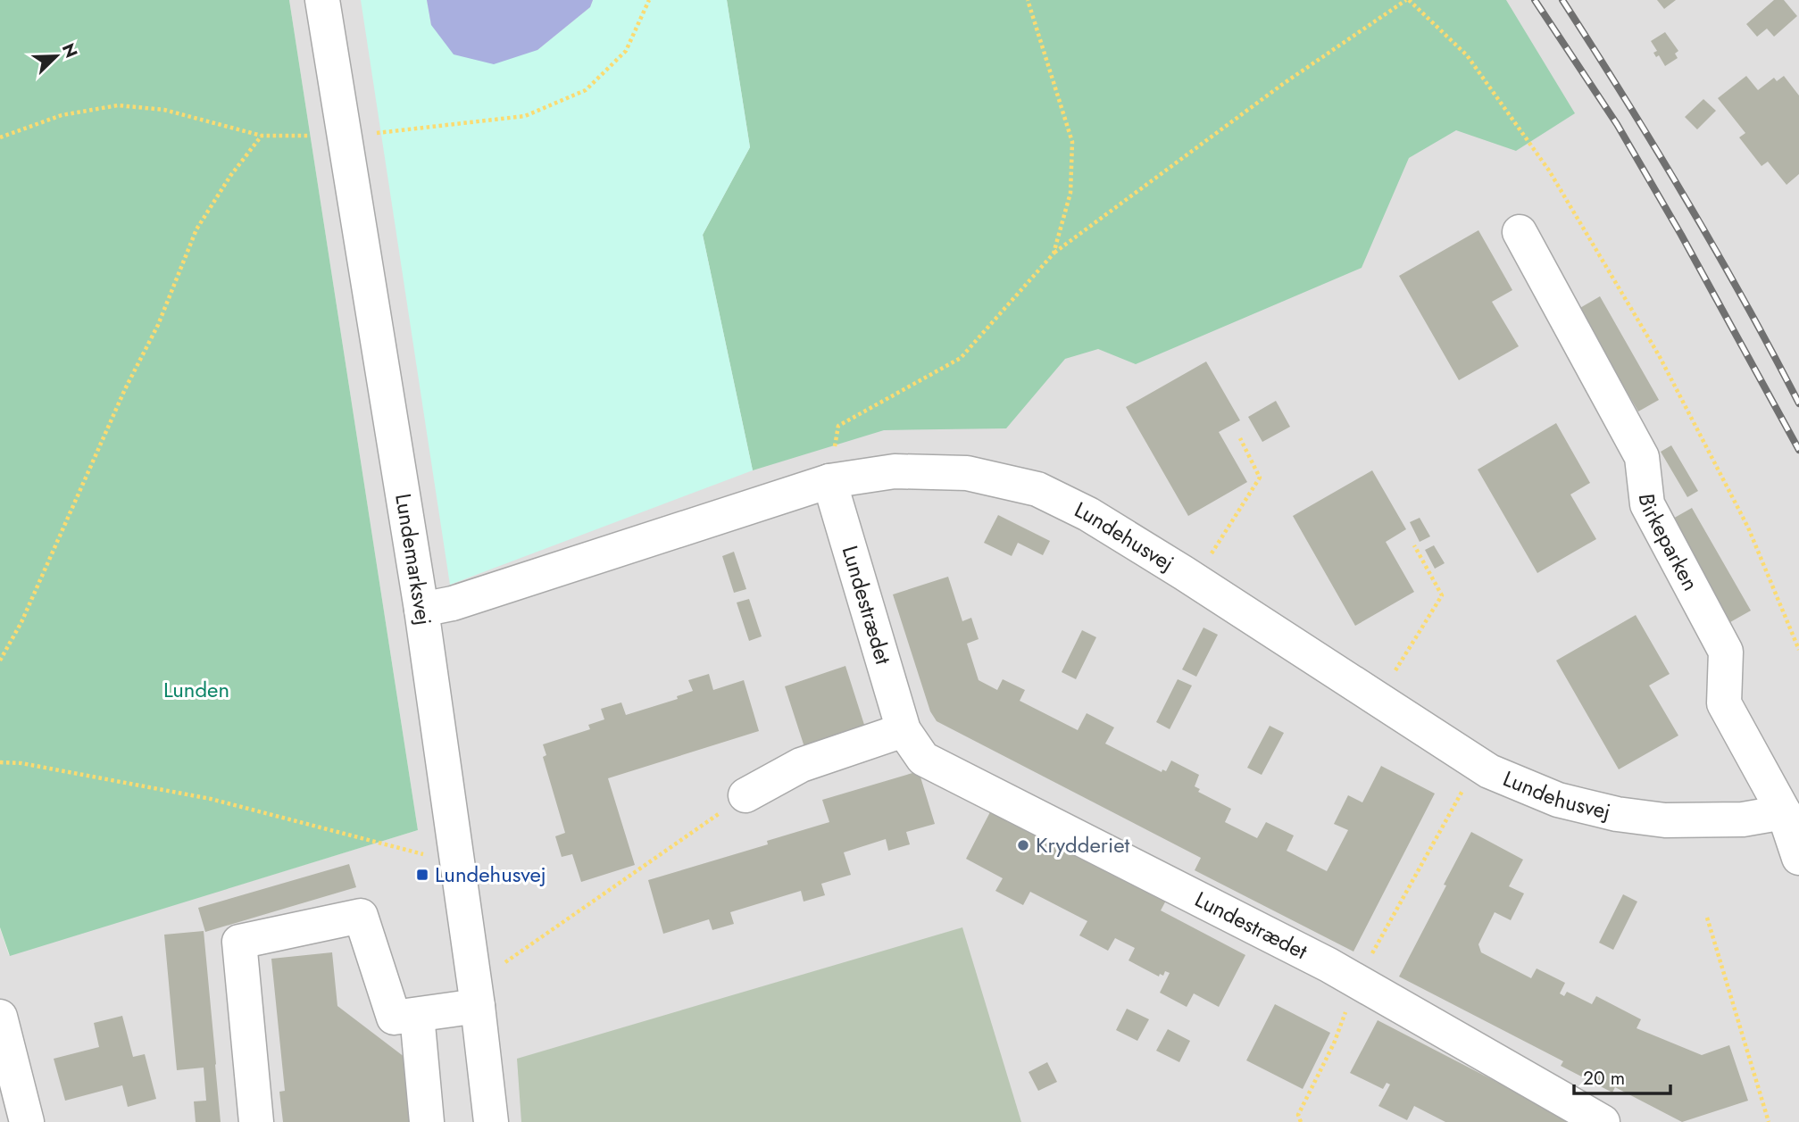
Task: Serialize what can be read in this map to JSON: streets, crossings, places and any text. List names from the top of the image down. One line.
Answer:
{"streets":{"street":["Lundehusvej","Birkeparken","Lundemarksvej","Lundestrædet"]},"crossings":[["Lundehusvej","Birkeparken"],["Lundehusvej","Lundemarksvej"],["Lundehusvej","Lundestrædet"]],"parks":["Lunden"],"places":{"other":["Krydderiet"],"transit":["Lundehusvej"]},"scale_bar":"20 m","north":"top right"}
